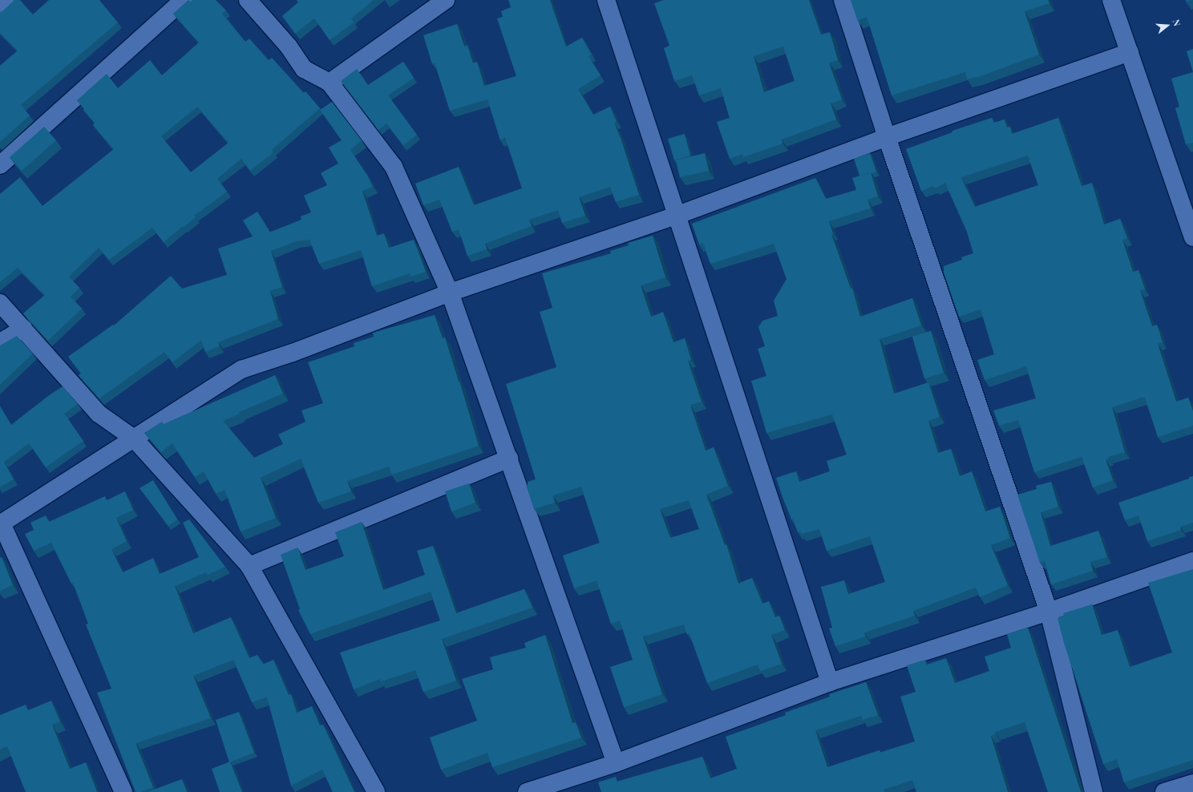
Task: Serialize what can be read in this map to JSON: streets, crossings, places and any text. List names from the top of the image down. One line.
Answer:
{"north":"right"}
